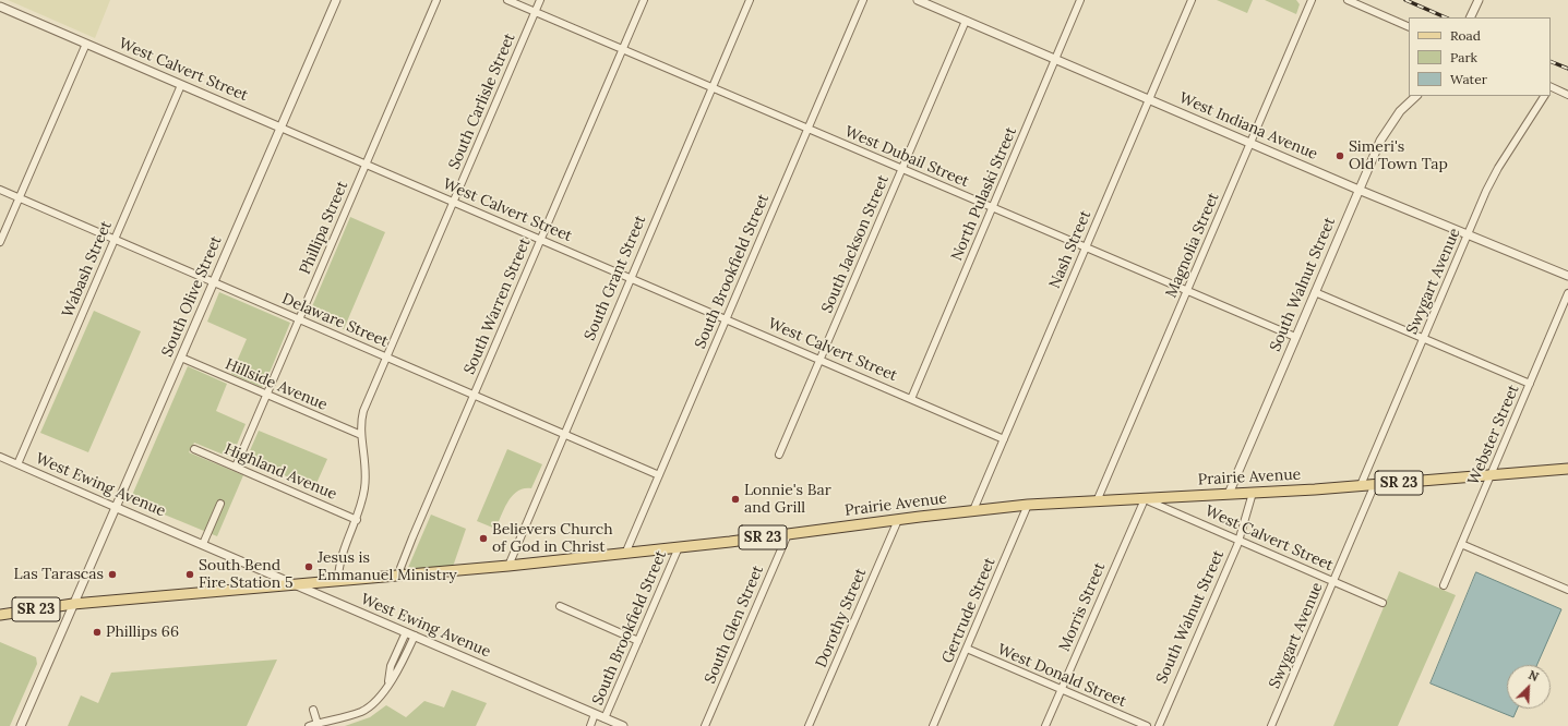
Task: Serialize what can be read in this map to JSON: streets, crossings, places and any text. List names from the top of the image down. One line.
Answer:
{"streets":{"main road":["Prairie Avenue","SR 23"],"street":["West Calvert Street","South Carlisle Street","West Indiana Avenue","West Dubail Street","North Pulaski Street","Phillipa Street","South Jackson Street","Magnolia Street","Nash Street","Wabash Street","South Brookfield Street","South Grant Street","Swygart Avenue","South Walnut Street","South Olive Street","South Warren Street","Delaware Street","Hillside Avenue","Webster Street","Highland Avenue","West Ewing Avenue","Morris Street","Gertrude Street","Dorothy Street","South Glen Street","West Donald Street"]},"crossings":[["West Calvert Street","South Carlisle Street"],["West Calvert Street","North Pulaski Street"],["West Calvert Street","Phillipa Street"],["West Calvert Street","South Jackson Street"],["West Calvert Street","Nash Street"],["West Calvert Street","Wabash Street"],["West Calvert Street","South Brookfield Street"],["West Calvert Street","South Grant Street"],["West Calvert Street","Swygart Avenue"],["West Calvert Street","South Walnut Street"],["West Calvert Street","South Olive Street"],["West Calvert Street","South Warren Street"],["West Calvert Street","Prairie Avenue"],["West Calvert Street","Morris Street"],["South Carlisle Street","West Dubail Street"],["South Carlisle Street","Delaware Street"],["South Carlisle Street","Hillside Avenue"],["South Carlisle Street","Highland Avenue"],["South Carlisle Street","Prairie Avenue"],["West Indiana Avenue","North Pulaski Street"],["West Indiana Avenue","South Jackson Street"],["West Indiana Avenue","Magnolia Street"],["West Indiana Avenue","Nash Street"],["West Indiana Avenue","Swygart Avenue"],["West Indiana Avenue","South Walnut Street"],["West Dubail Street","North Pulaski Street"],["West Dubail Street","South Jackson Street"],["West Dubail Street","Magnolia Street"],["West Dubail Street","Nash Street"],["West Dubail Street","South Brookfield Street"],["West Dubail Street","South Grant Street"],["West Dubail Street","South Walnut Street"],["West Dubail Street","South Warren Street"],["Phillipa Street","Delaware Street"],["Phillipa Street","Hillside Avenue"],["Phillipa Street","Highland Avenue"],["Magnolia Street","Prairie Avenue"],["Nash Street","Prairie Avenue"],["Wabash Street","Delaware Street"],["Wabash Street","West Ewing Avenue"],["South Brookfield Street","Delaware Street"],["South Brookfield Street","Prairie Avenue"],["South Brookfield Street","West Ewing Avenue"],["South Grant Street","Delaware Street"],["South Grant Street","Prairie Avenue"],["Swygart Avenue","Prairie Avenue"],["South Walnut Street","Prairie Avenue"],["South Olive Street","Delaware Street"],["South Olive Street","Hillside Avenue"],["South Olive Street","Prairie Avenue"],["South Olive Street","SR 23"],["South Olive Street","West Ewing Avenue"],["South Warren Street","Delaware Street"],["South Warren Street","Prairie Avenue"],["Webster Street","Prairie Avenue"],["Prairie Avenue","SR 23"],["Prairie Avenue","West Ewing Avenue"],["Prairie Avenue","Morris Street"],["Prairie Avenue","Gertrude Street"],["Prairie Avenue","Dorothy Street"],["Prairie Avenue","South Glen Street"],["Morris Street","West Donald Street"],["Gertrude Street","West Donald Street"]],"places":["Simeri's Old Town Tap","Lonnie's Bar and Grill","Believers Church of God in Christ","Jesus is Emmanuel Ministry","Las Tarascas","South Bend Fire Station 5","Phillips 66"],"legend":["Road","Park","Water"],"north":"top right"}
